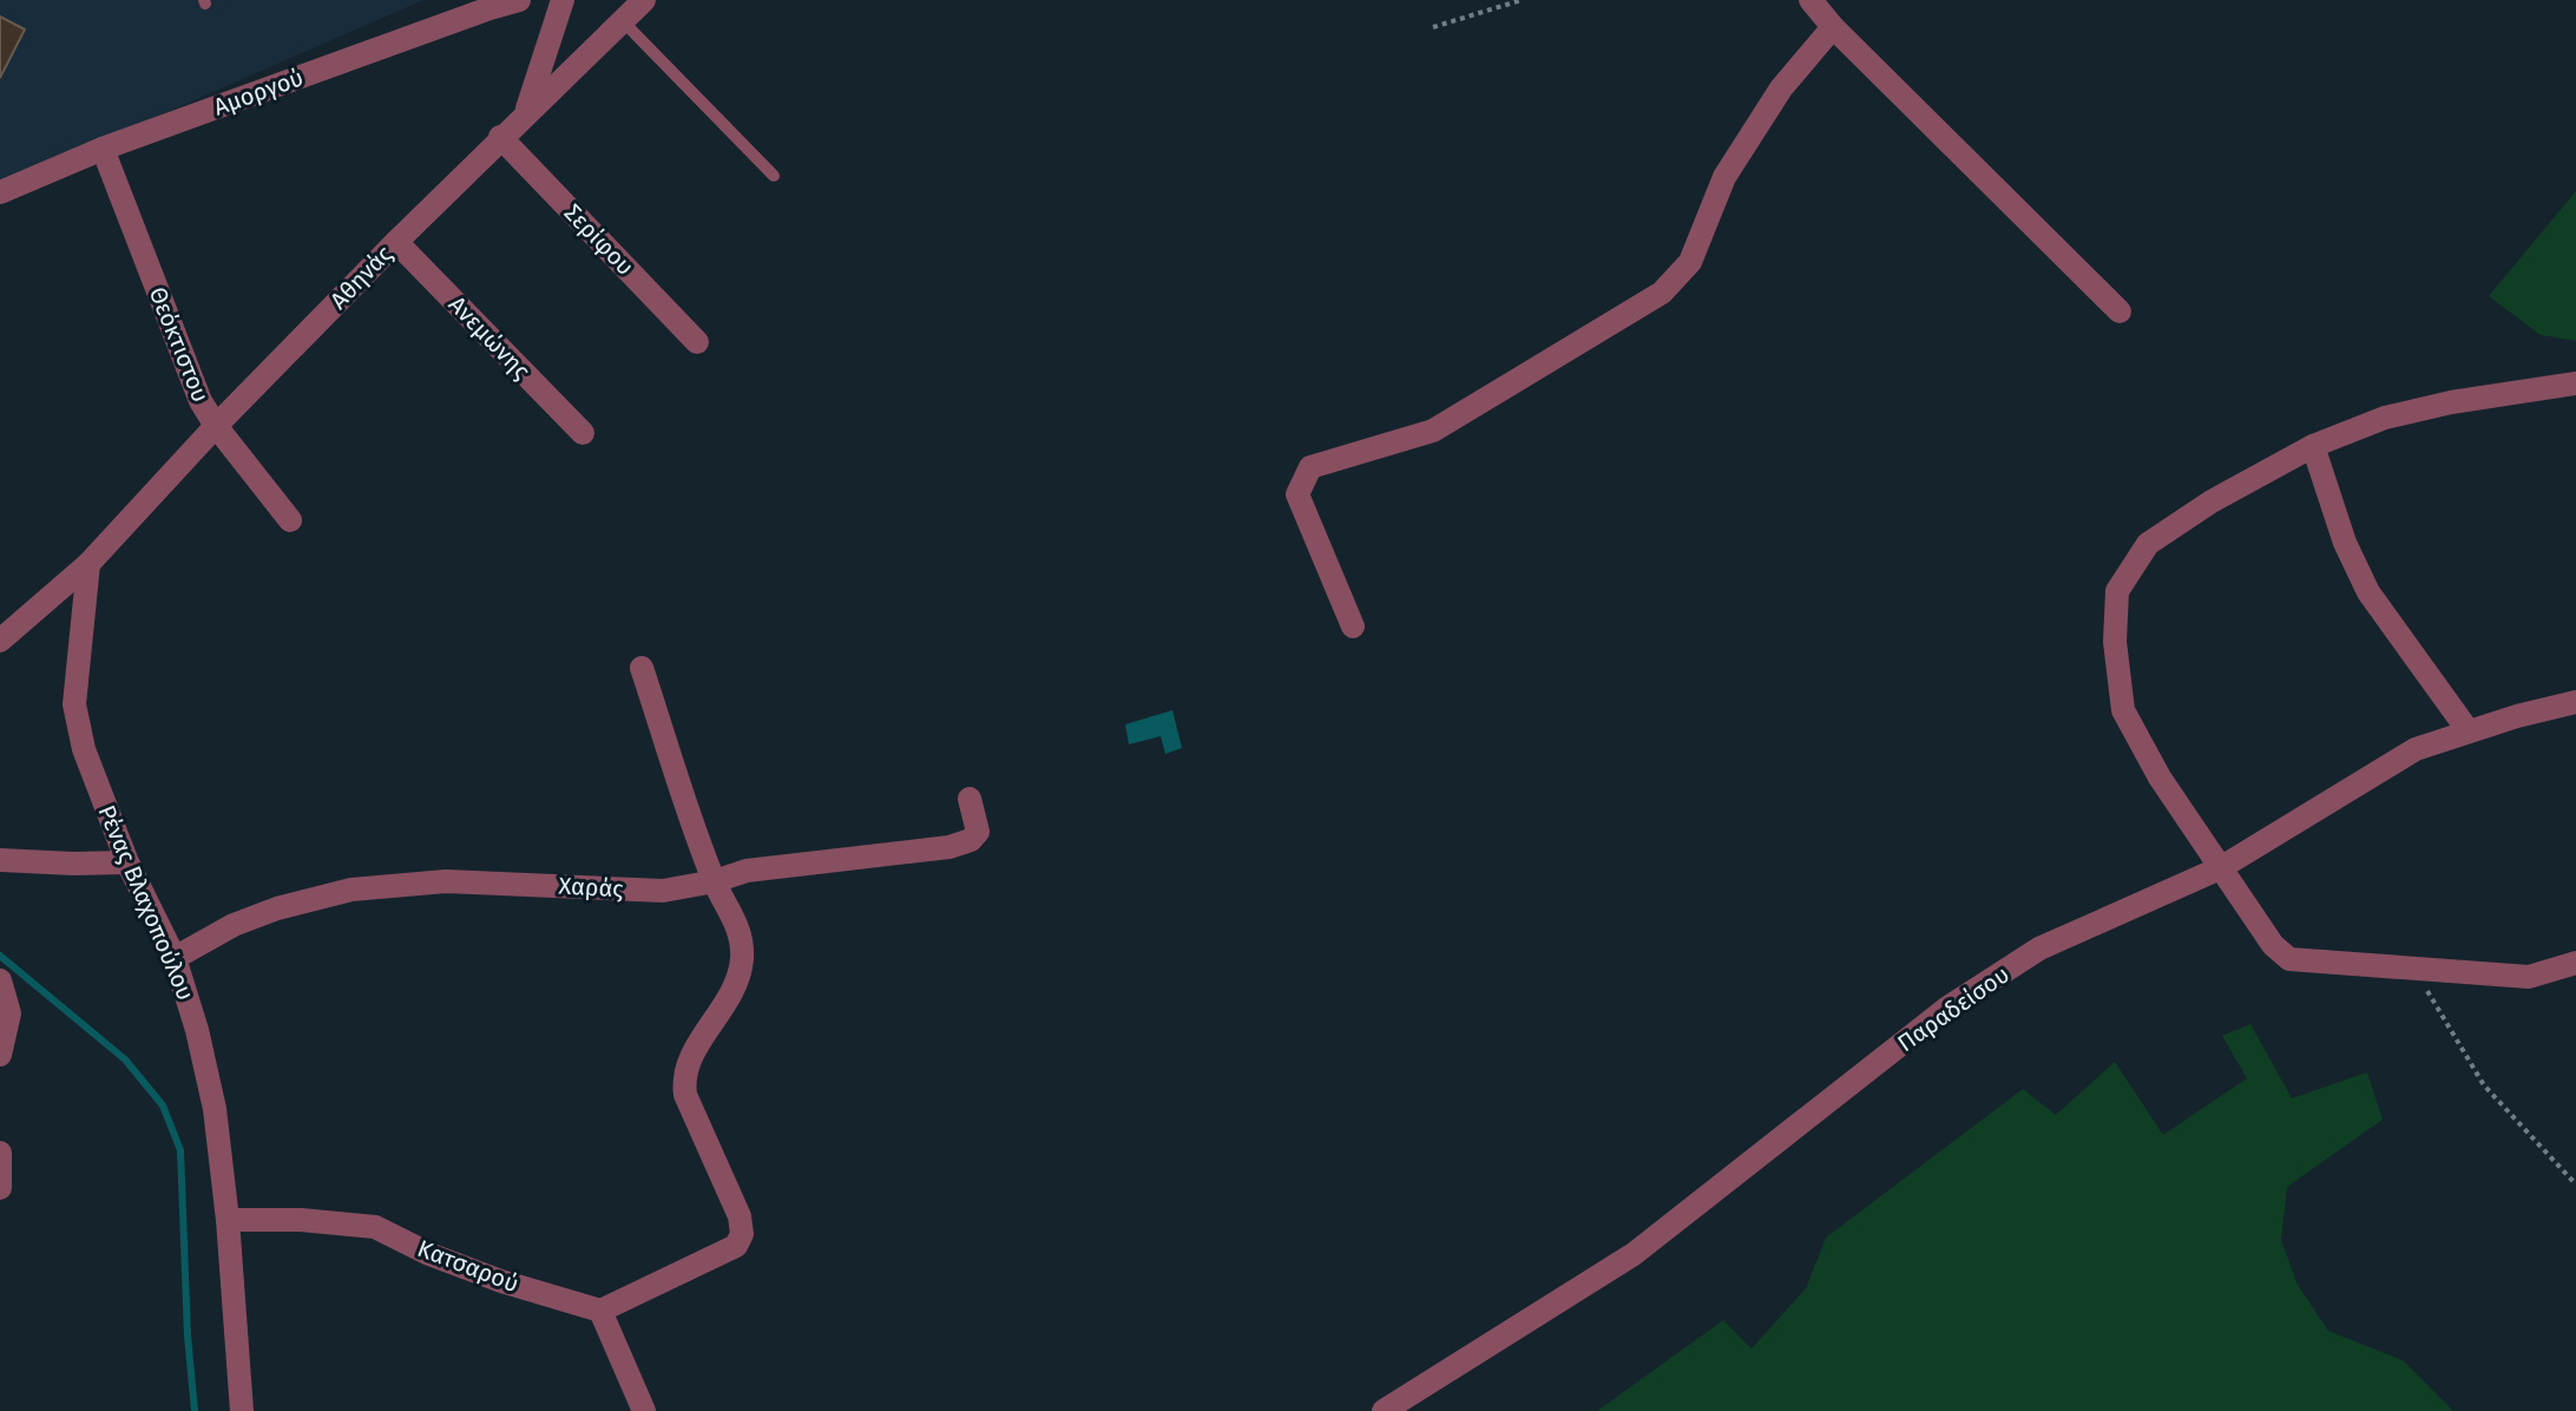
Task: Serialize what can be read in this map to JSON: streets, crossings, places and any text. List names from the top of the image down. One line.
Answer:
{"streets":{"street":["Αμοργού","Σερίφου","Αθηνάς","Ανεμώνης","Θεόκτιστου","Χαράς","Ρένας Βλαχοπούλου","Παραδείσου","Κατσαρού"]},"crossings":[["Αμοργού","Θεόκτιστου"],["Σερίφου","Αθηνάς"],["Αθηνάς","Ανεμώνης"],["Αθηνάς","Θεόκτιστου"],["Αθηνάς","Ρένας Βλαχοπούλου"],["Χαράς","Ρένας Βλαχοπούλου"],["Ρένας Βλαχοπούλου","Κατσαρού"]]}
